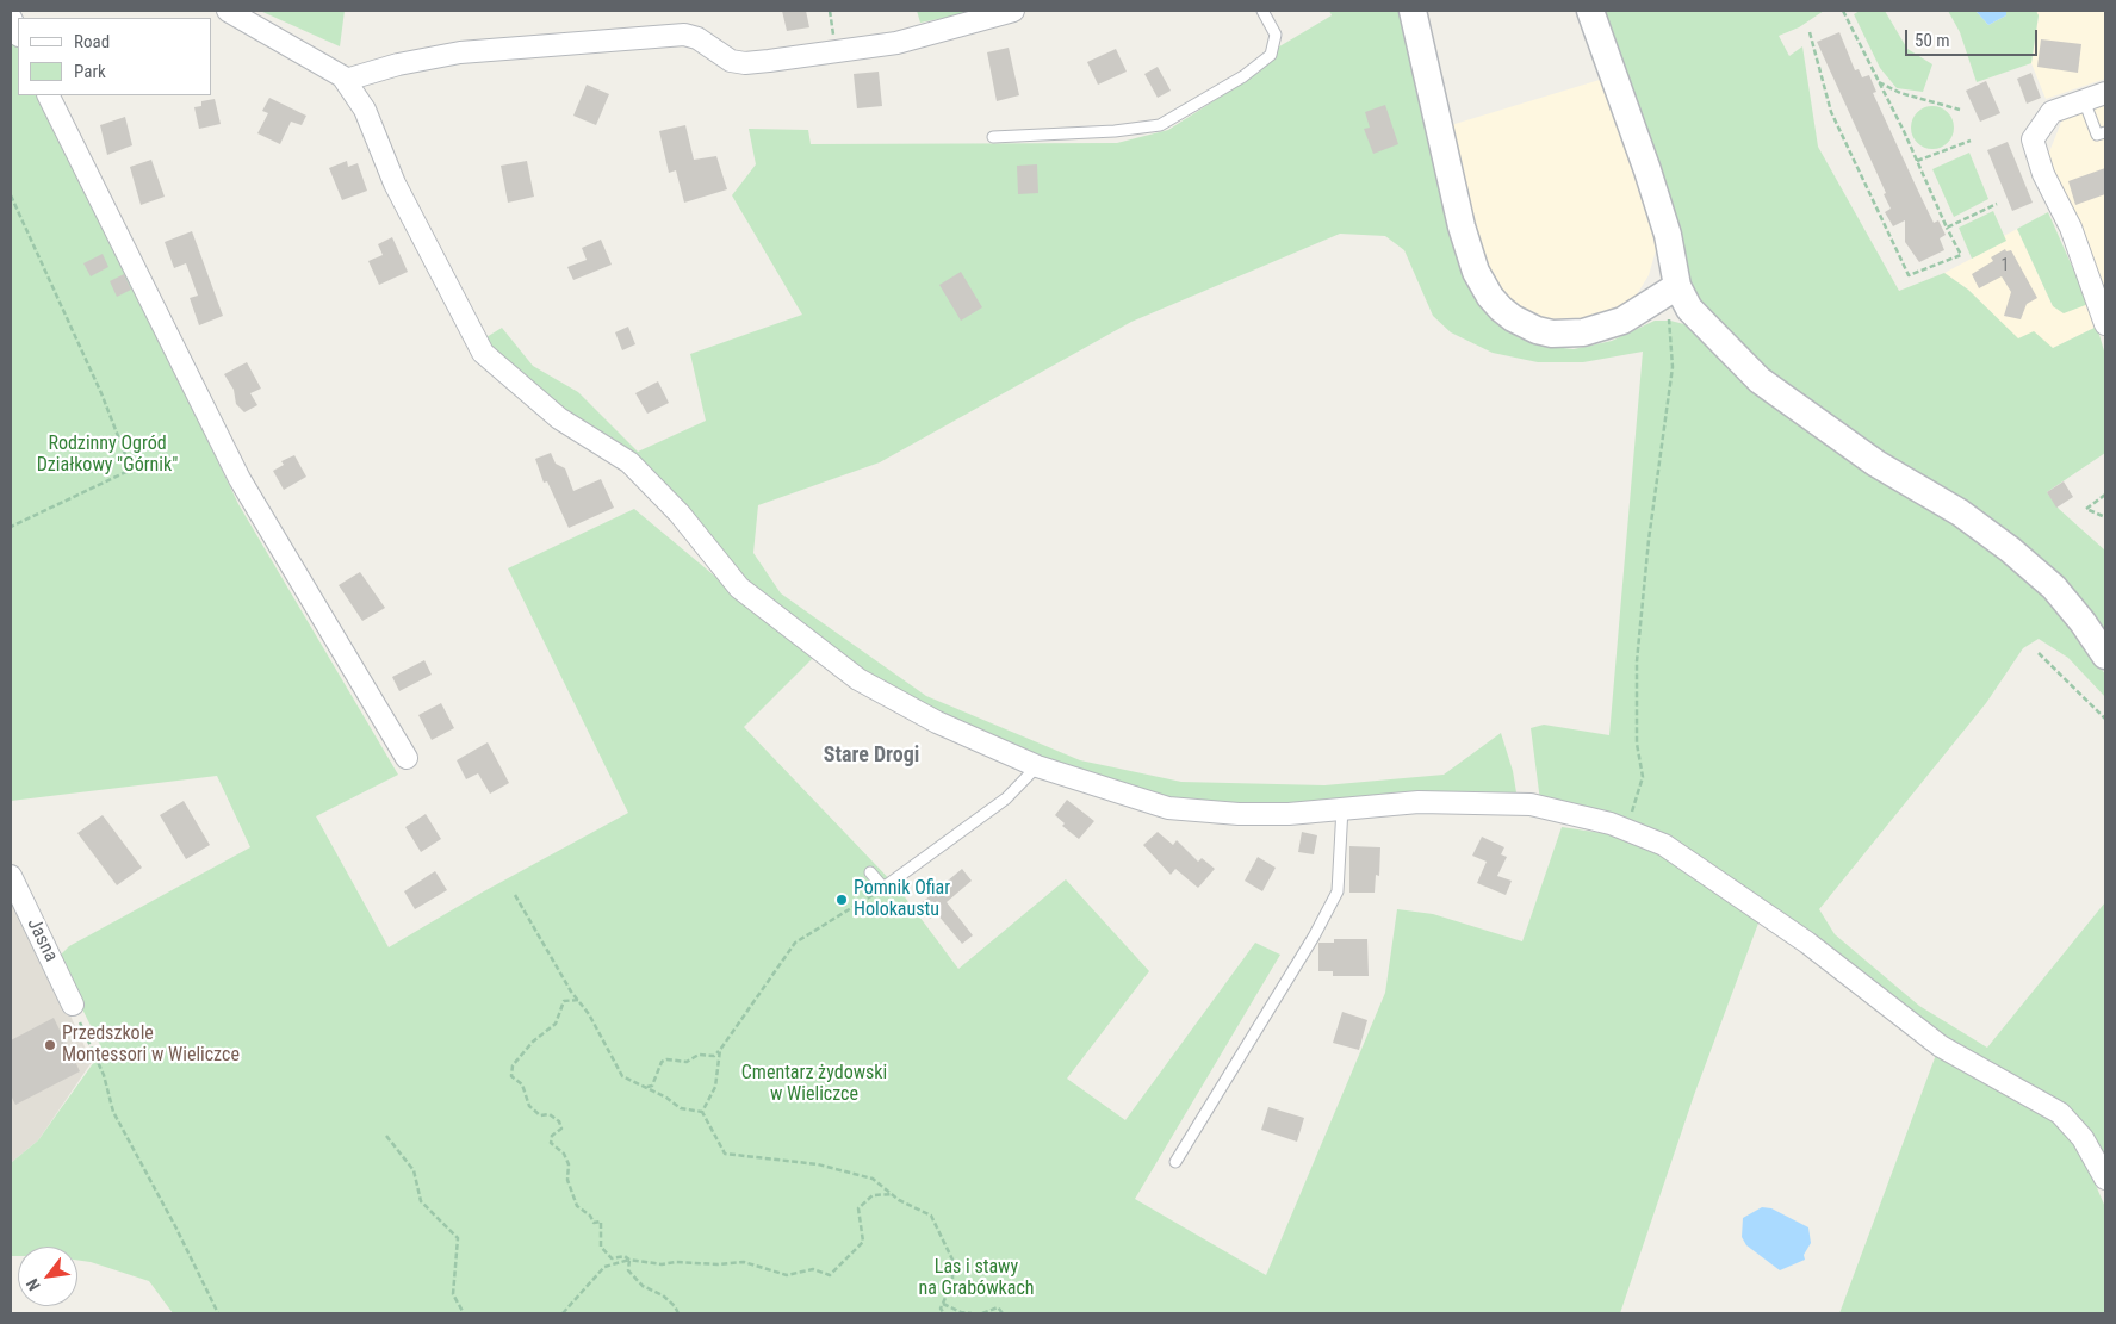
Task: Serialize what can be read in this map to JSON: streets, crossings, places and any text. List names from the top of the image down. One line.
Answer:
{"streets":{"street":["Jasna"]},"districts":["Stare Drogi"],"parks":["Rodzinny Ogród Działkowy \"Górnik\"","Cmentarz żydowski w Wieliczce","Las i stawy na Grabówkach"],"places":["Pomnik Ofiar Holokaustu","Przedszkole Montessori w Wieliczce"],"house_numbers":["1"],"legend":["Road","Park"],"scale_bar":"50 m","north":"bottom left"}
